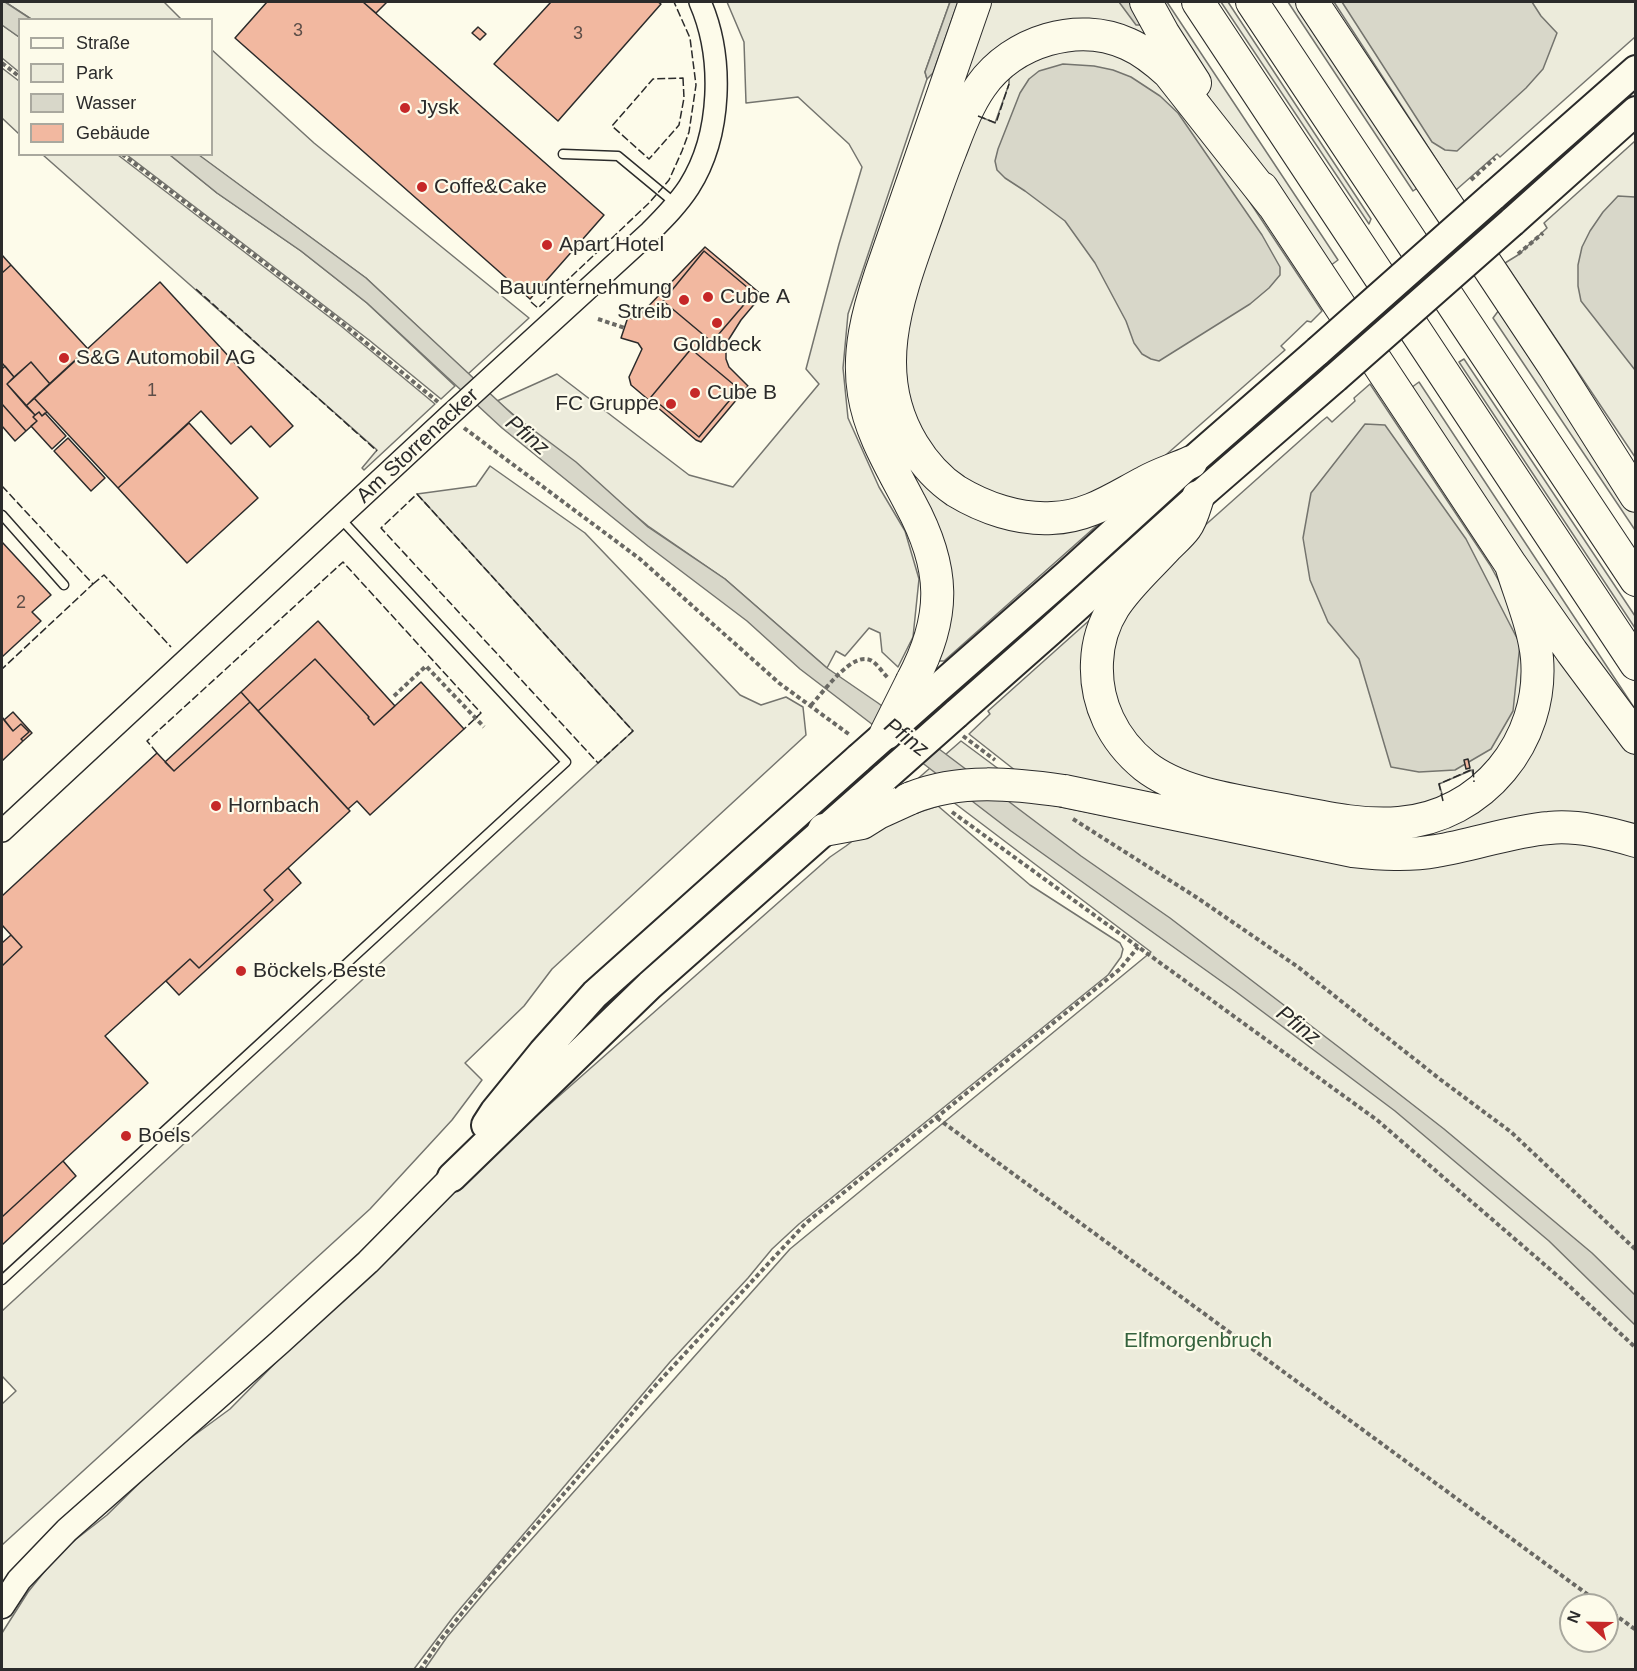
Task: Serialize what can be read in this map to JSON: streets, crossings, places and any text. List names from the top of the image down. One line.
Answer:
{"streets":{"street":["Am Storrenacker"]},"water":["Pfinz"],"parks":["Elfmorgenbruch"],"places":["Jysk","Coffe&Cake","Apart Hotel","Cube A","Bauunternehmung Streib","Goldbeck","S&G Automobil AG","Cube B","FC Gruppe","Hornbach","Böckels Beste","Boels"],"house_numbers":["3","3","1","2"],"legend":["Straße","Park","Wasser","Gebäude"],"north":"left"}
